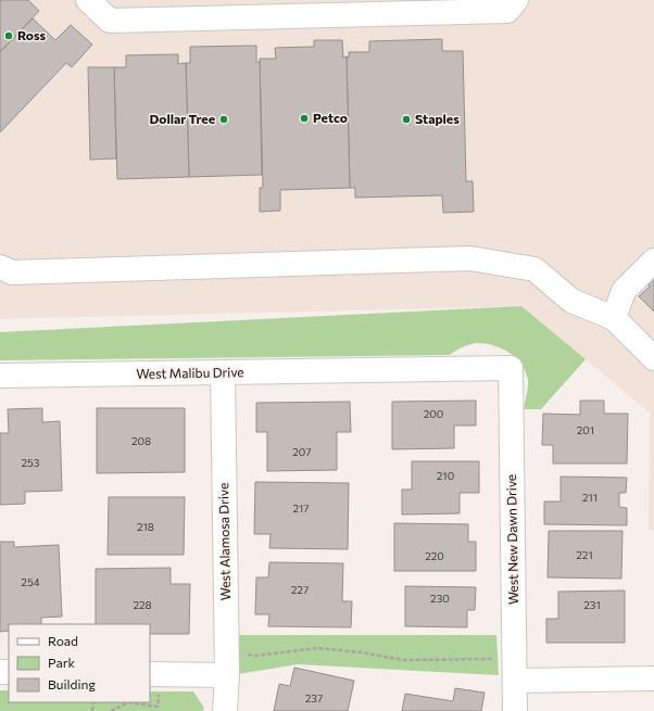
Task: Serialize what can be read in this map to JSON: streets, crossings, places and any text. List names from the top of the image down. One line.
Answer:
{"streets":{"street":["West Malibu Drive","West New Dawn Drive","West Alamosa Drive"]},"crossings":[["West Malibu Drive","West New Dawn Drive"],["West Malibu Drive","West Alamosa Drive"]],"places":["Ross","Petco","Dollar Tree","Staples"],"house_numbers":["200","201","208","207","253","210","211","217","218","221","220","254","227","230","228","231","237"],"legend":["Road","Park","Building"]}
